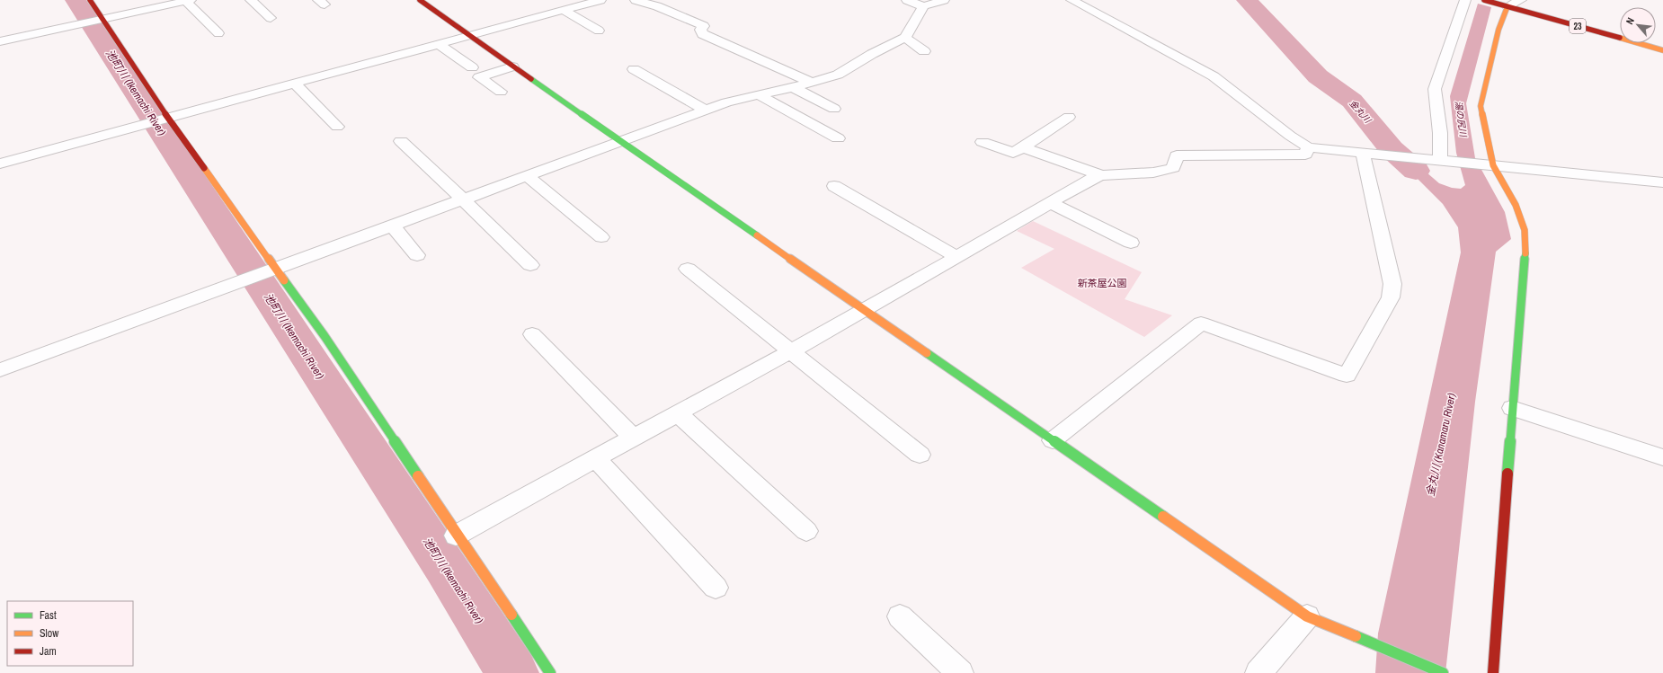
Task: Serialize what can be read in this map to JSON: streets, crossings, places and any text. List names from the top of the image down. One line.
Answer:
{"streets":{"street":["23"]},"water":["池町川 (Ikemachi River)","金丸川","湯の尻川","金丸川 (Kanamaru River)"],"parks":["新茶屋公園"],"legend":["Fast","Slow","Jam"],"north":"top left"}
